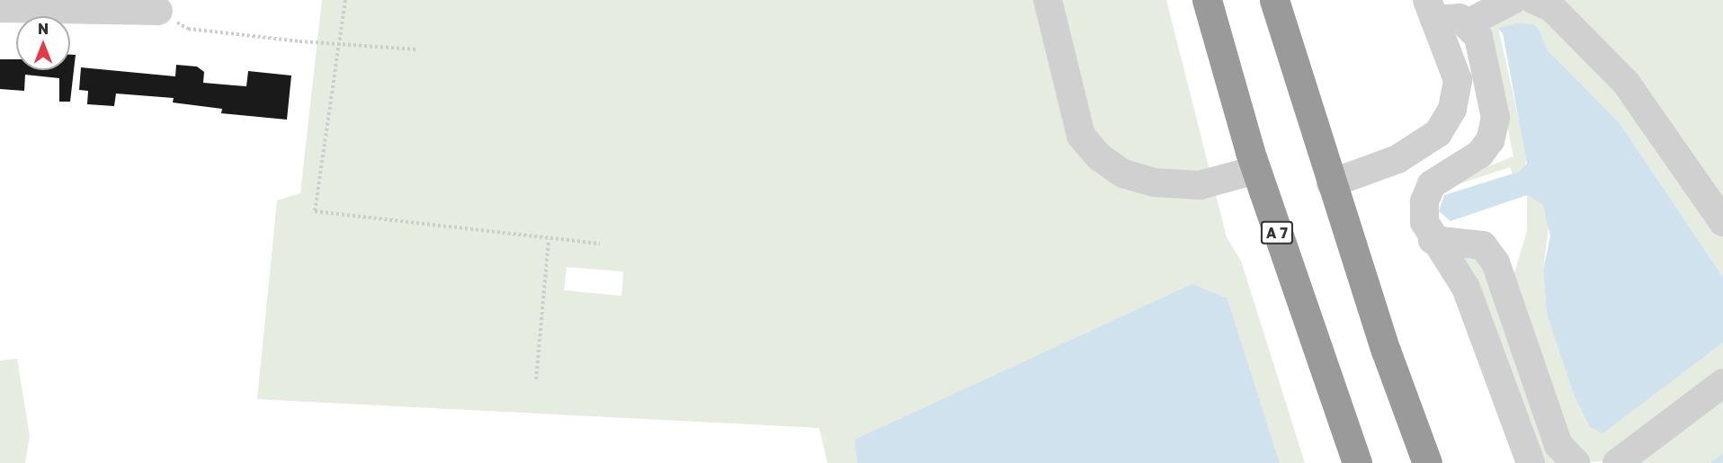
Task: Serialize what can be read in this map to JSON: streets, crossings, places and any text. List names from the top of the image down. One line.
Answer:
{"streets":{"highway":["A 7"]},"north":"top"}
